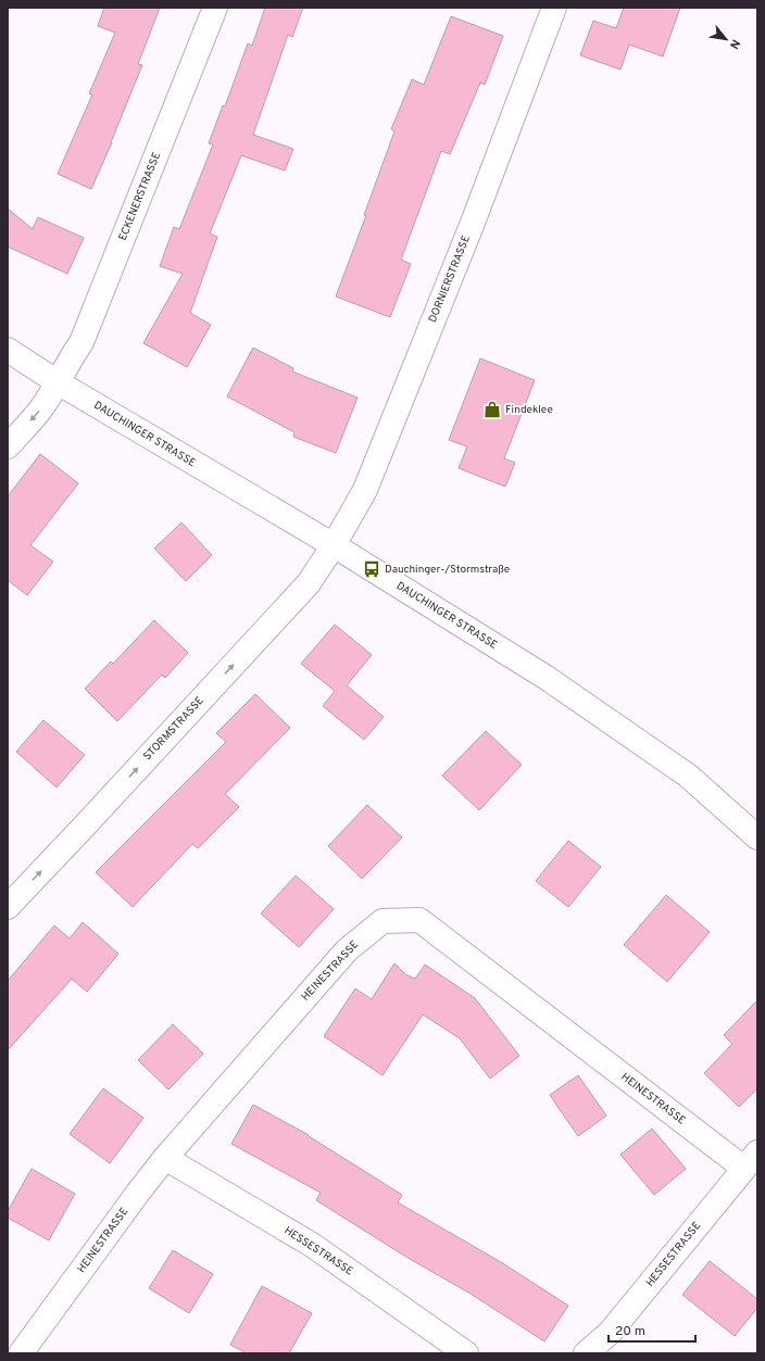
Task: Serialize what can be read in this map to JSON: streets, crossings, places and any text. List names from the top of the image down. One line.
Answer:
{"streets":{"street":["ECKENERSTRASSE","DORNIERSTRASSE","DAUCHINGER STRASSE","STORMSTRASSE","HEINESTRASSE","HESSESTRASSE"]},"crossings":[["ECKENERSTRASSE","DAUCHINGER STRASSE"],["DORNIERSTRASSE","DAUCHINGER STRASSE"],["DORNIERSTRASSE","STORMSTRASSE"],["DAUCHINGER STRASSE","STORMSTRASSE"],["HEINESTRASSE","HESSESTRASSE"]],"one_way":["STORMSTRASSE"],"places":{"shop":["Findeklee"],"bus stop":["Dauchinger-/Stormstraße"]},"scale_bar":"20 m","north":"bottom right"}
